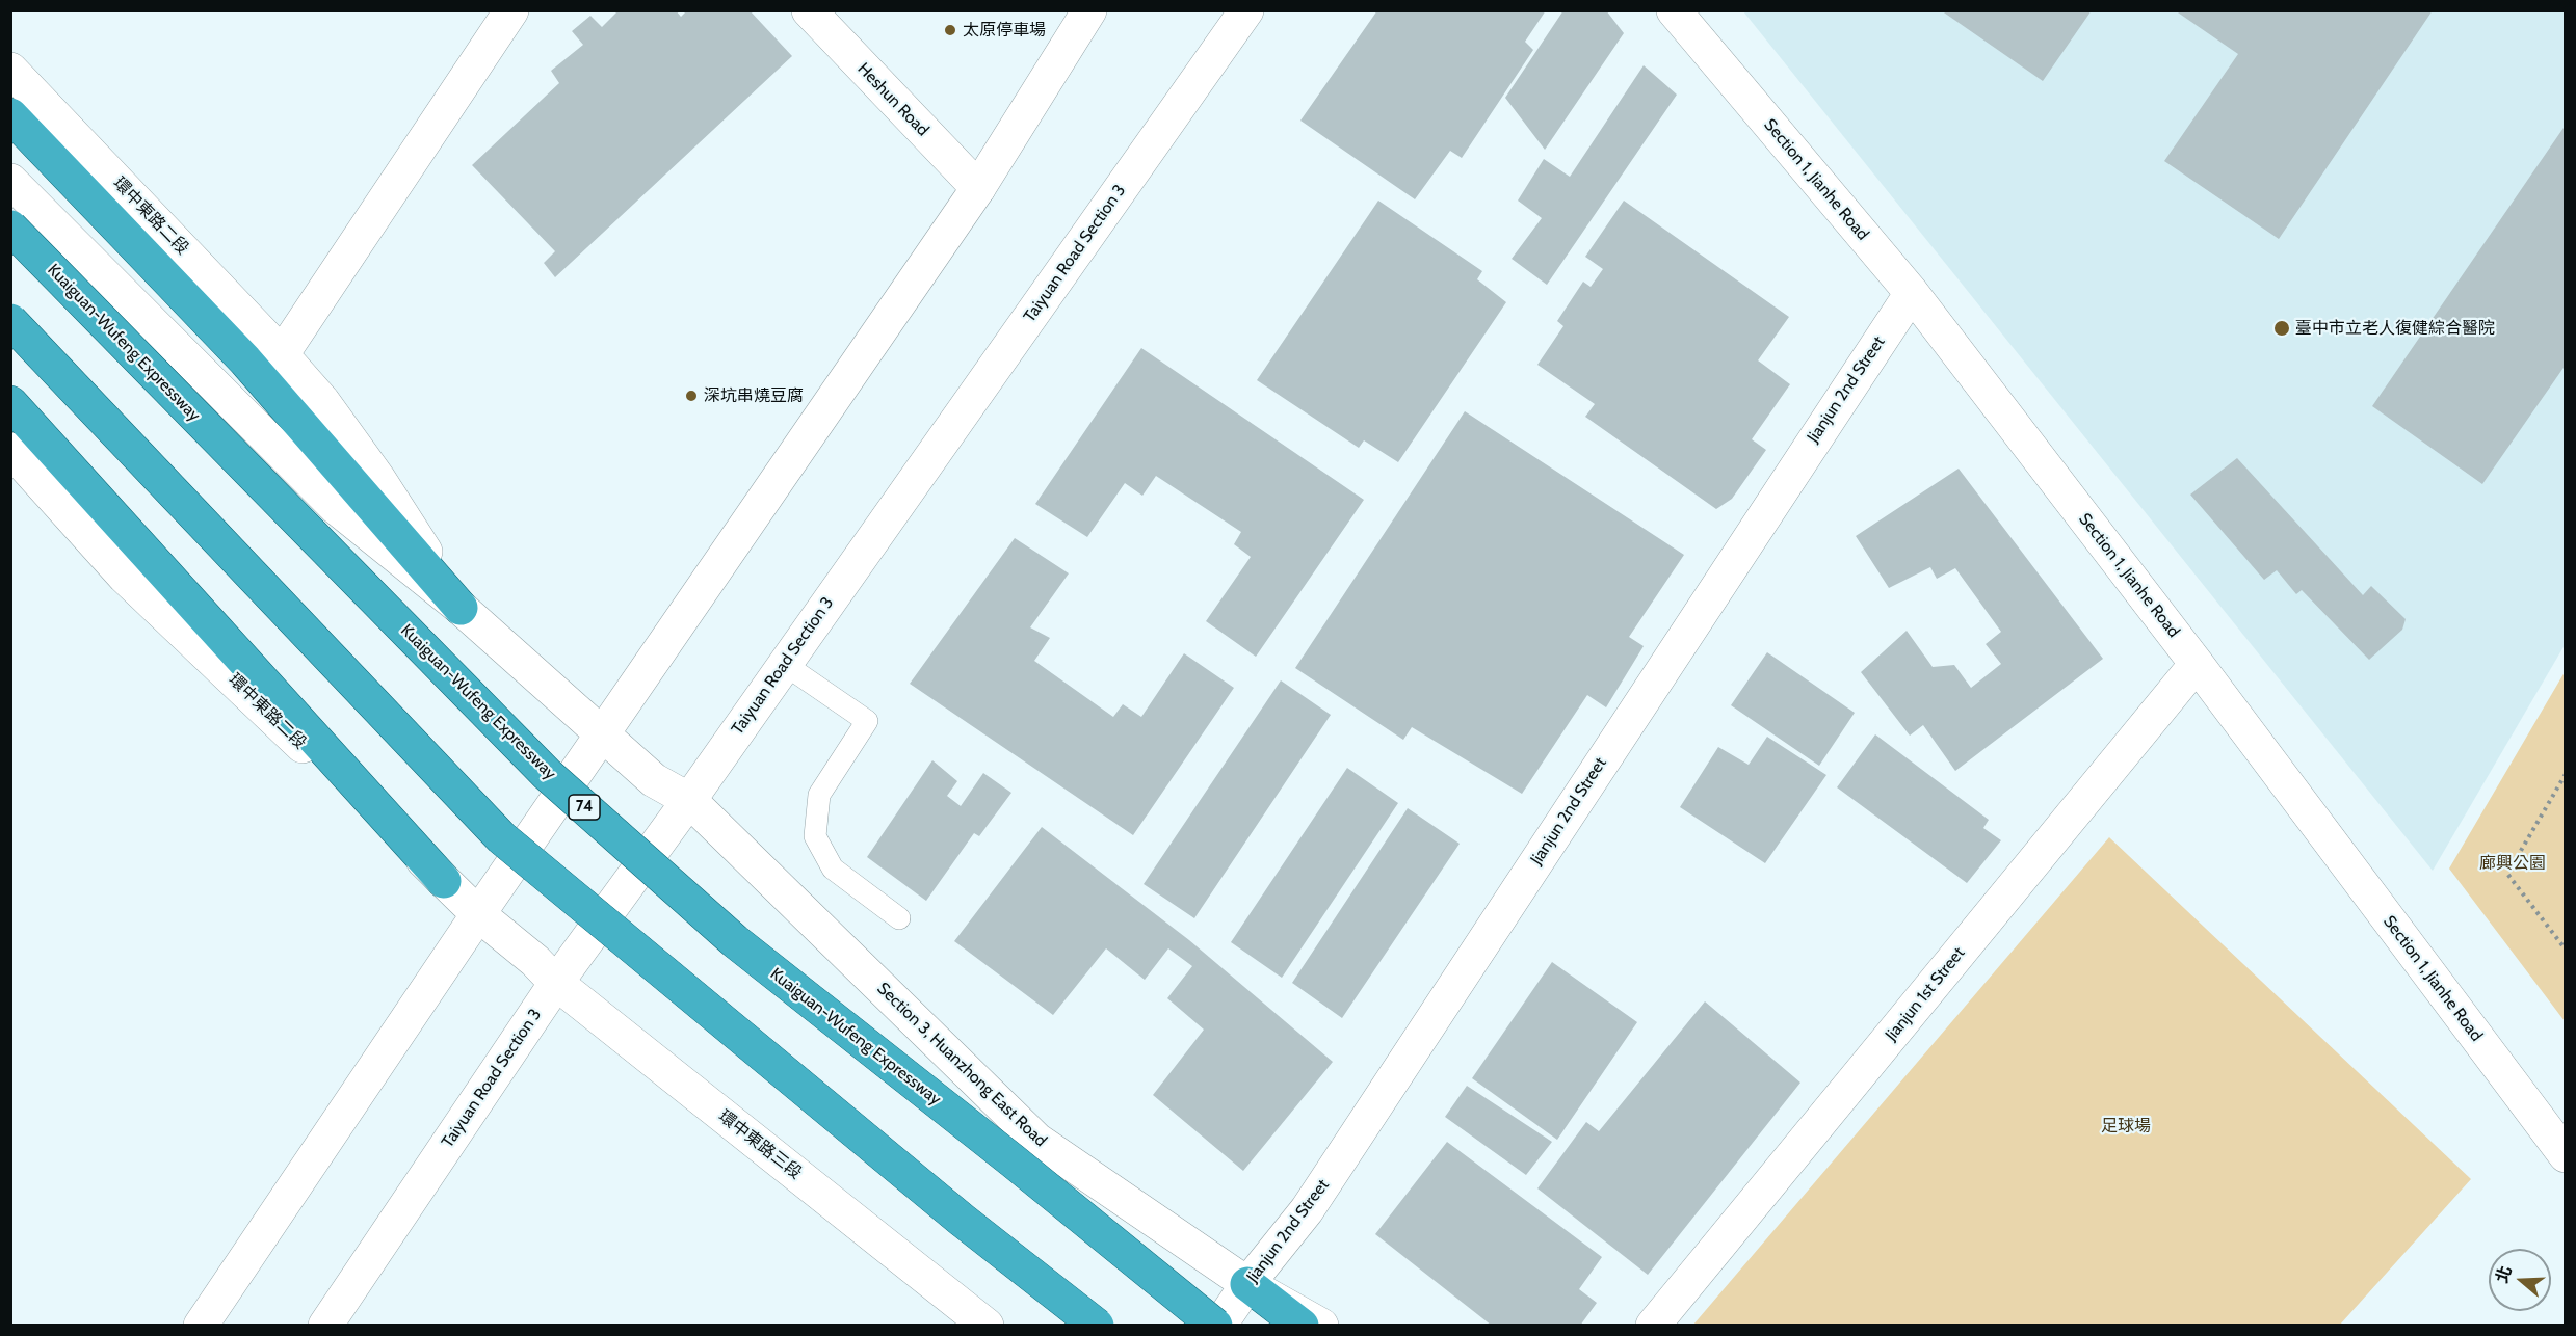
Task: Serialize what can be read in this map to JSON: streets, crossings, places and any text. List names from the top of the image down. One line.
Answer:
{"streets":{"highway":["Kuaiguan-Wufeng Expressway","74"],"street":["Heshun Road","Section 1, Jianhe Road","環中東路二段","Taiyuan Road Section 3","Jianjun 2nd Street","Jianjun 1st Street","Section 3, Huanzhong East Road","環中東路三段"]},"crossings":[["Section 1, Jianhe Road","Jianjun 2nd Street"],["Section 1, Jianhe Road","Jianjun 1st Street"],["環中東路二段","Taiyuan Road Section 3"],["環中東路二段","Section 3, Huanzhong East Road"],["環中東路二段","環中東路三段"],["Taiyuan Road Section 3","Section 3, Huanzhong East Road"],["Taiyuan Road Section 3","環中東路三段"],["Kuaiguan-Wufeng Expressway","Jianjun 2nd Street"],["Jianjun 2nd Street","Section 3, Huanzhong East Road"]],"parks":["廊興公園","足球場"],"places":["太原停車場","臺中市立老人復健綜合醫院","深坑串燒豆腐"],"north":"left"}
